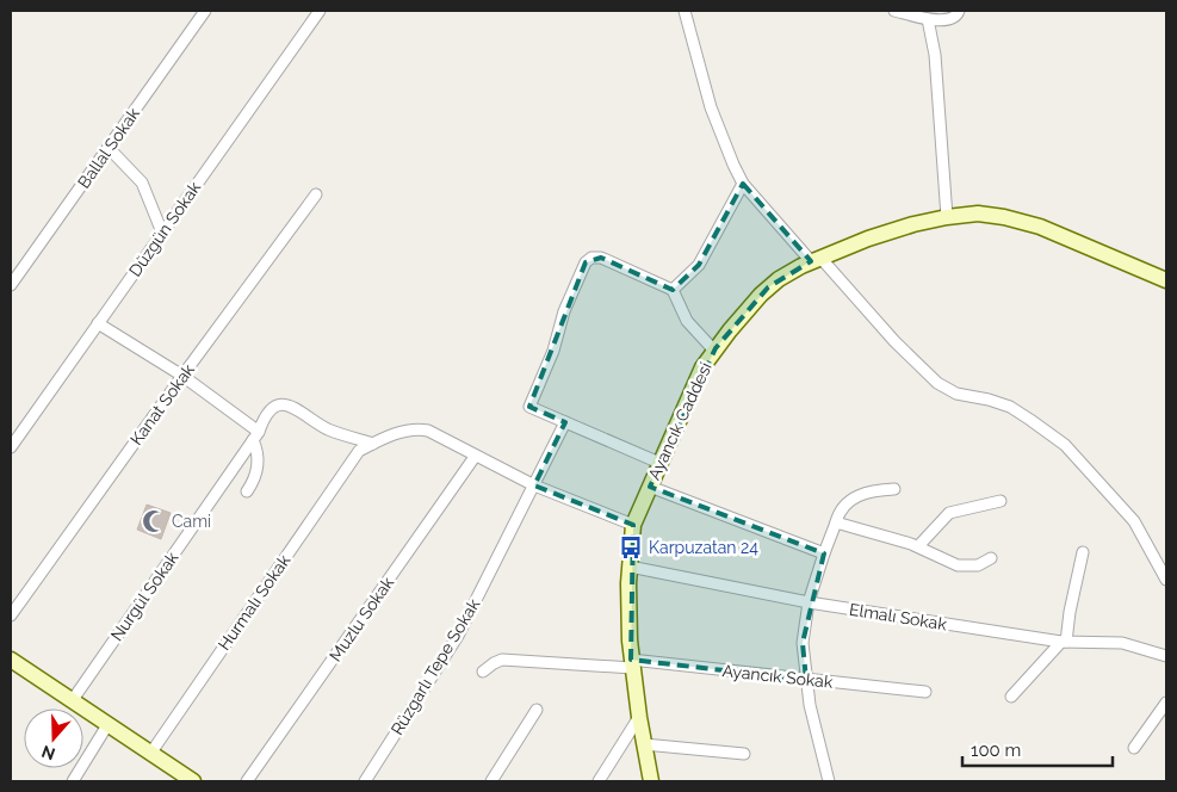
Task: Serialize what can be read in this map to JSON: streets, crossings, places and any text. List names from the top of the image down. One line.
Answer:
{"streets":{"street":["Ballal Sokak","Düzgün Sokak","Kanat Sokak","Ayancık Caddesi","Nurgül Sokak","Hurmalı Sokak","Elmalı Sokak","Muzlu Sokak","Rüzgarlı Tepe Sokak","Ayancık Sokak"]},"crossings":[["Ayancık Caddesi","Elmalı Sokak"],["Ayancık Caddesi","Ayancık Sokak"],["Nurgül Sokak","Hurmalı Sokak"]],"places":{"mosque":["Cami"],"bus stop":["Karpuzatan 24"]},"scale_bar":"100 m","north":"bottom"}
